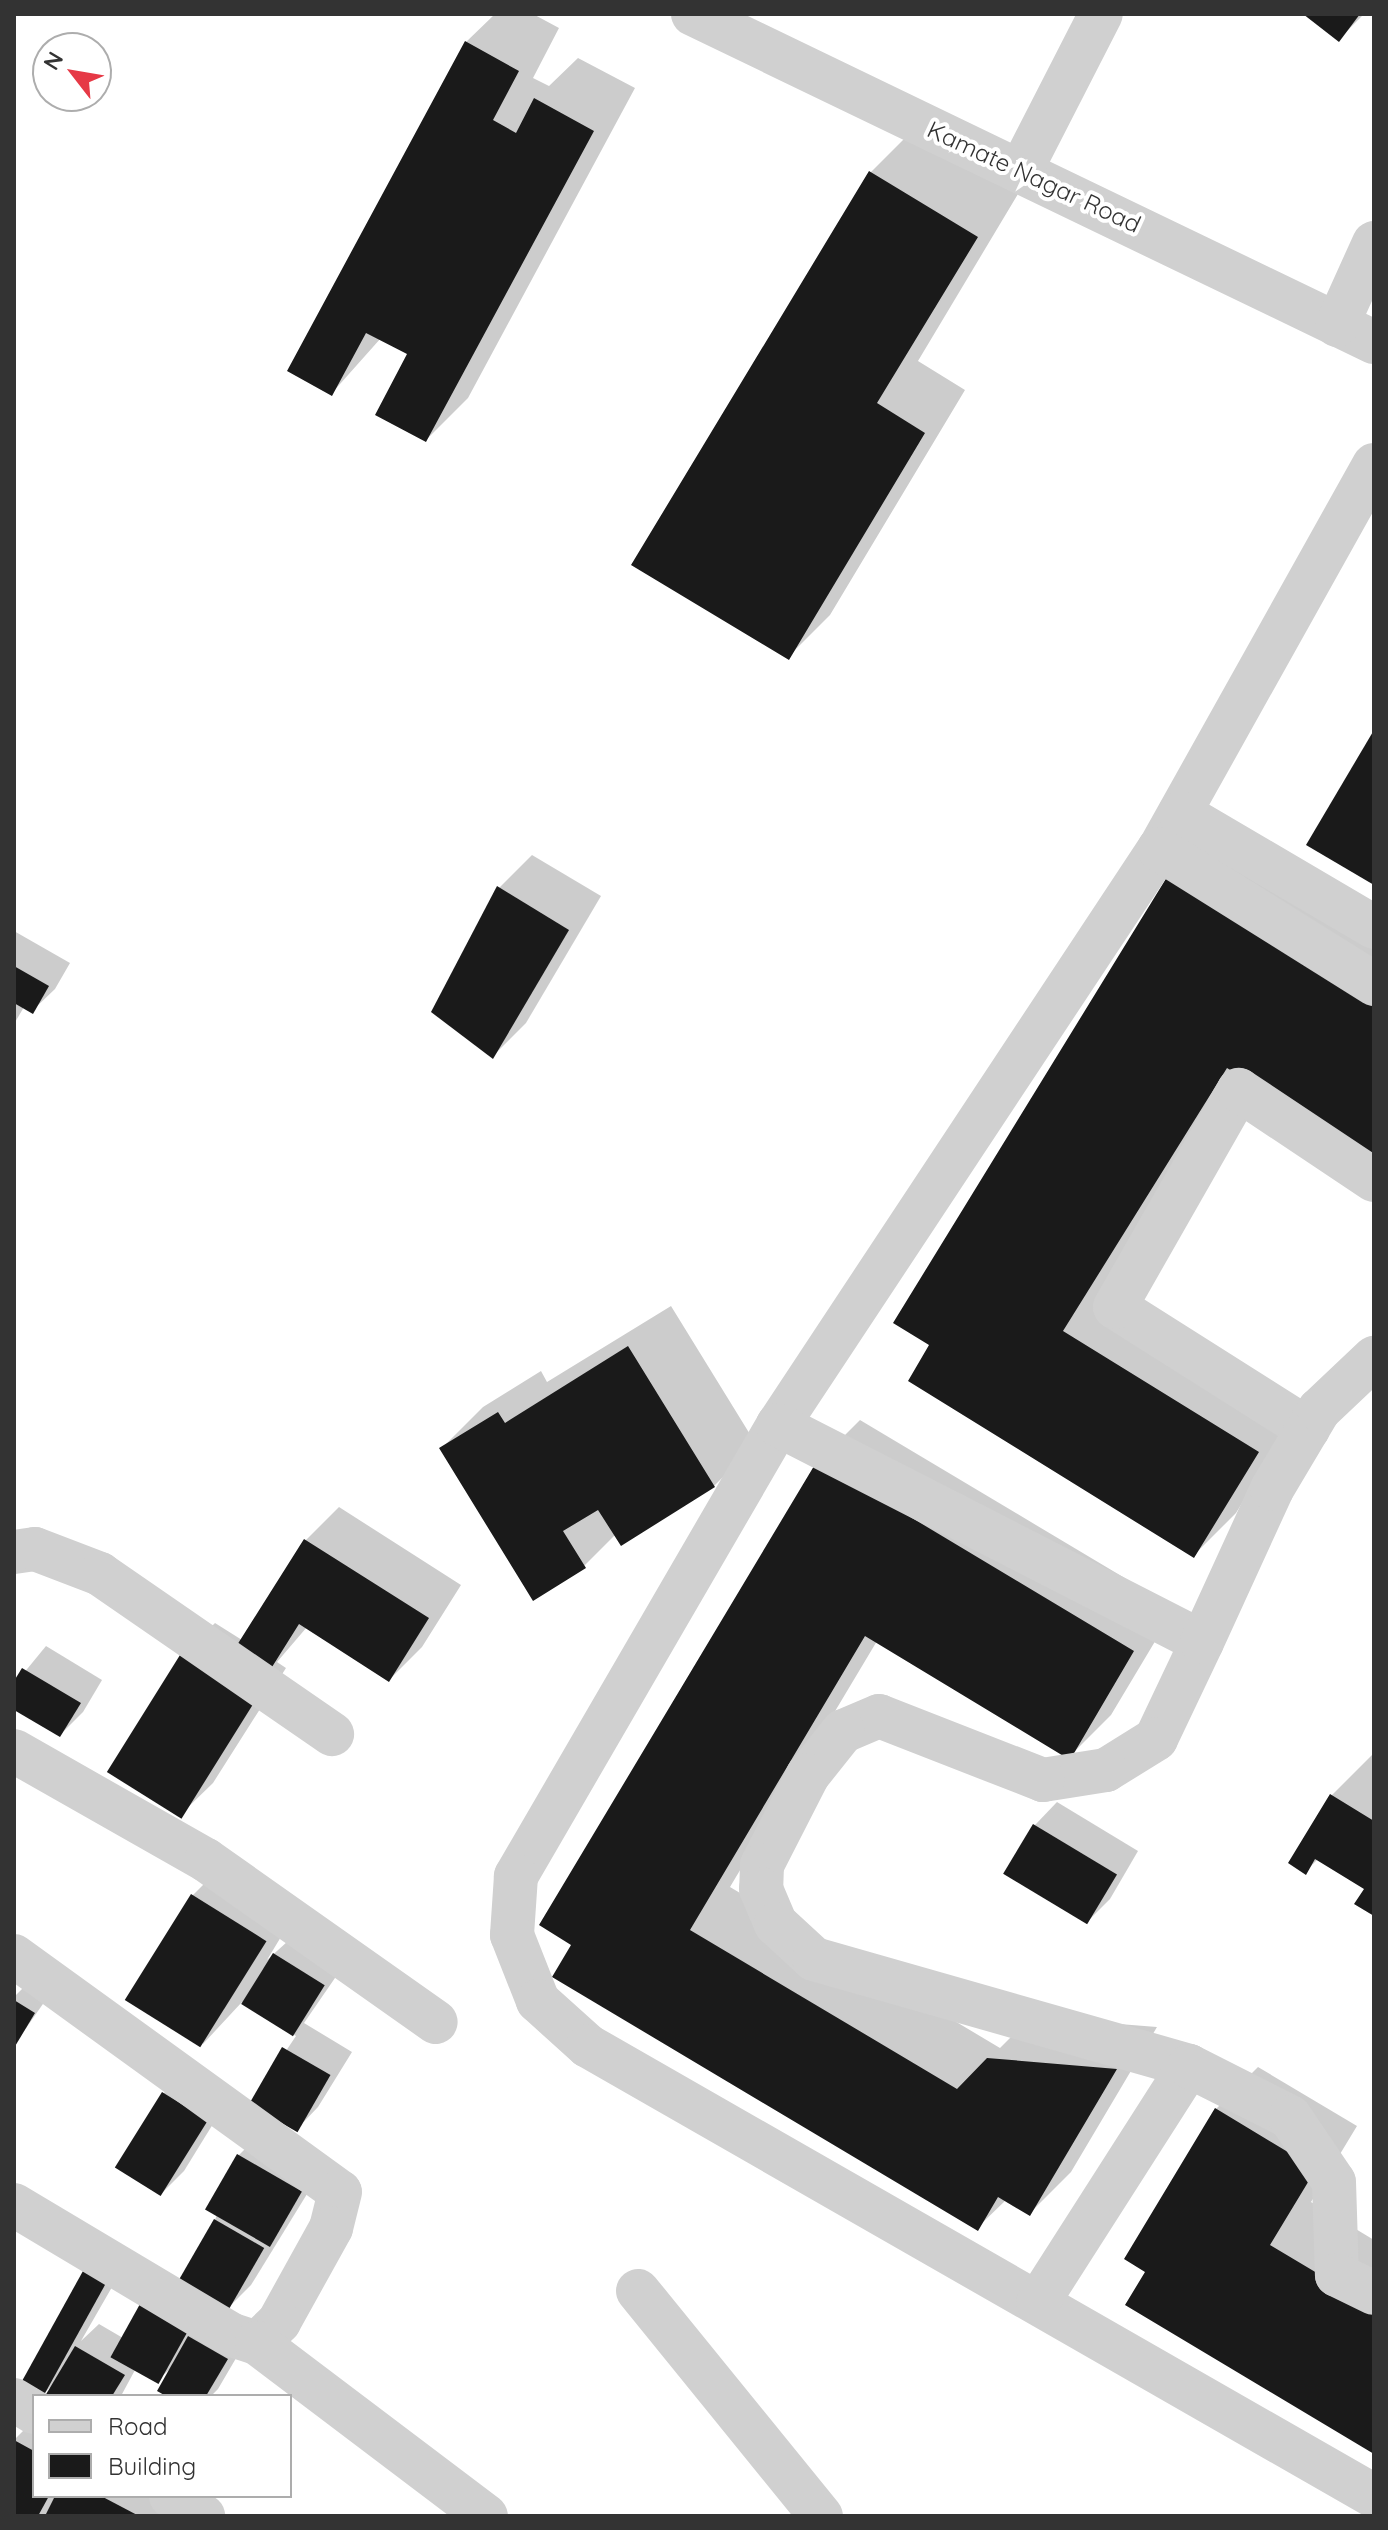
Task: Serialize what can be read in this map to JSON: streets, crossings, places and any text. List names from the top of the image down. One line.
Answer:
{"streets":{"street":["Kamate Nagar Road"]},"legend":["Road","Building"],"north":"top left"}
